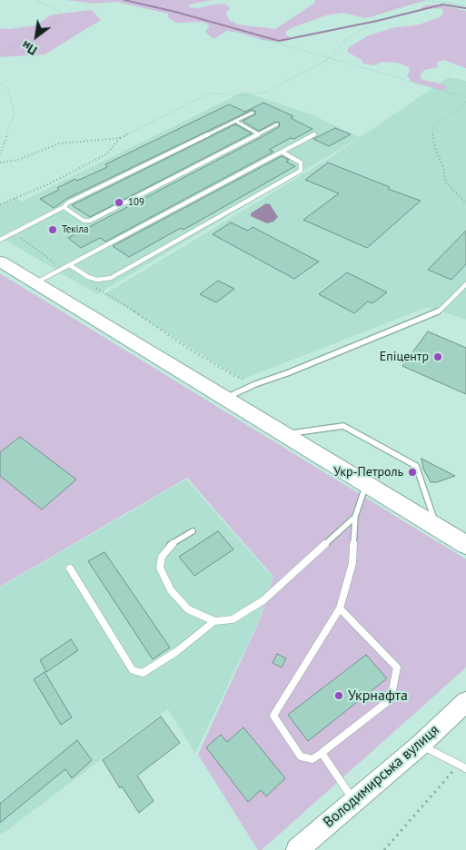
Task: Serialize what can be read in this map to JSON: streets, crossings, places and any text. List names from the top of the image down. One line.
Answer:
{"streets":{"main road":["Володимирська вулиця"]},"places":["109","Текіла","Епіцентр","Укр-Петроль","Укрнафта"],"north":"bottom left"}
